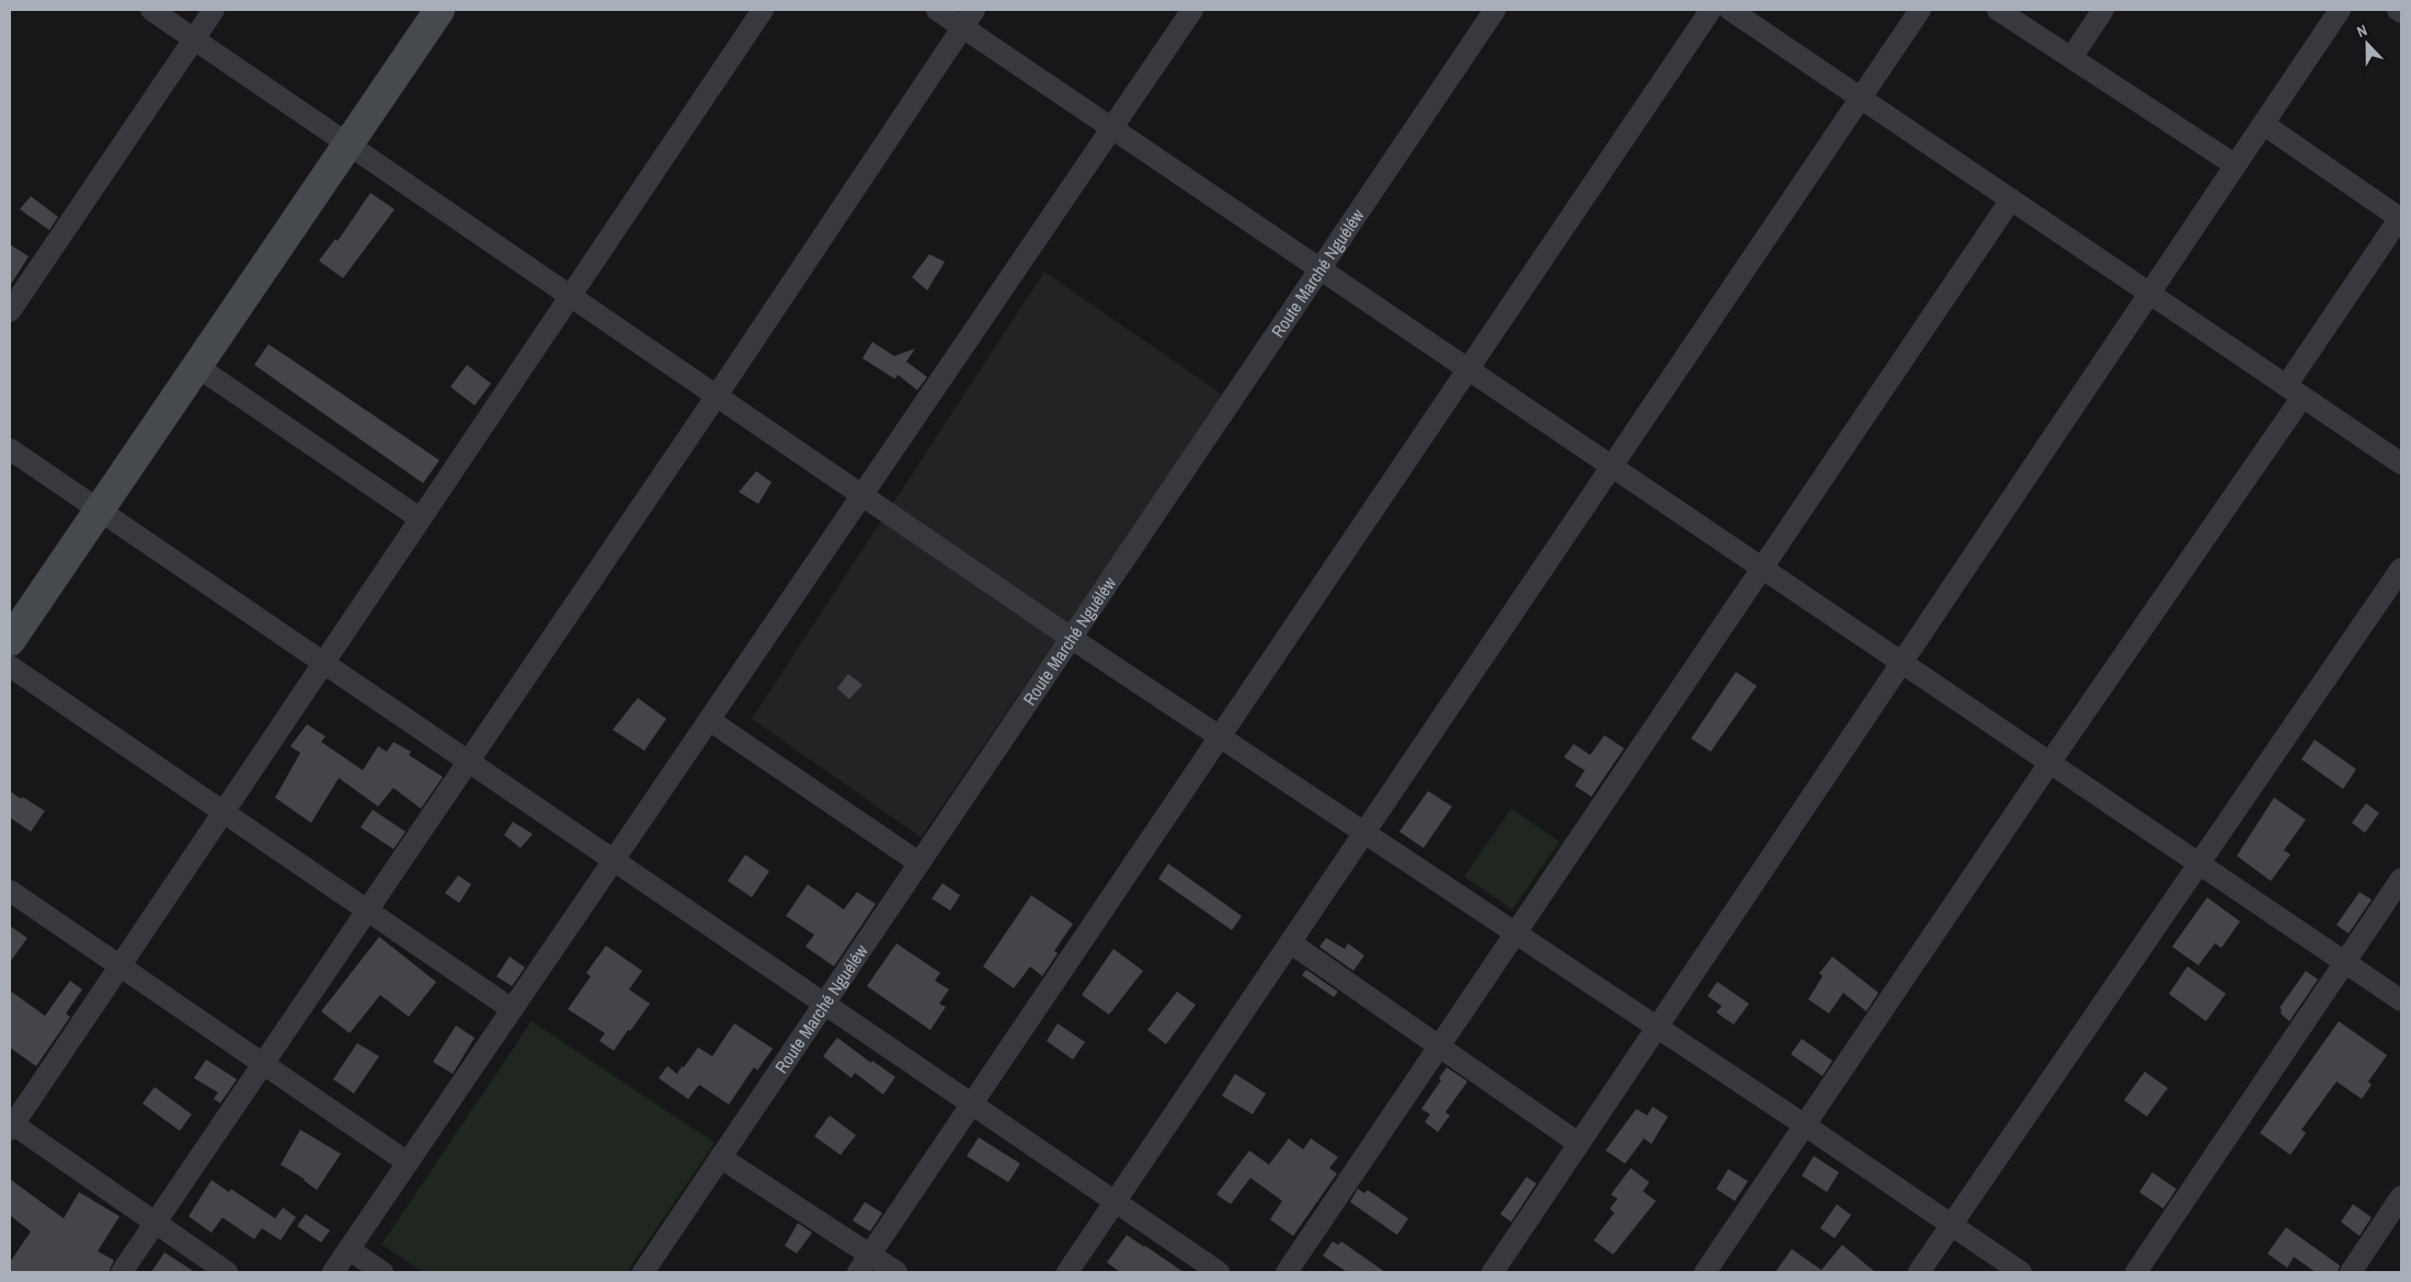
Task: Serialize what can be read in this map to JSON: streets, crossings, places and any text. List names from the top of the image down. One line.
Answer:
{"streets":{"street":["Route Marché Nguéléw"]},"north":"top"}
